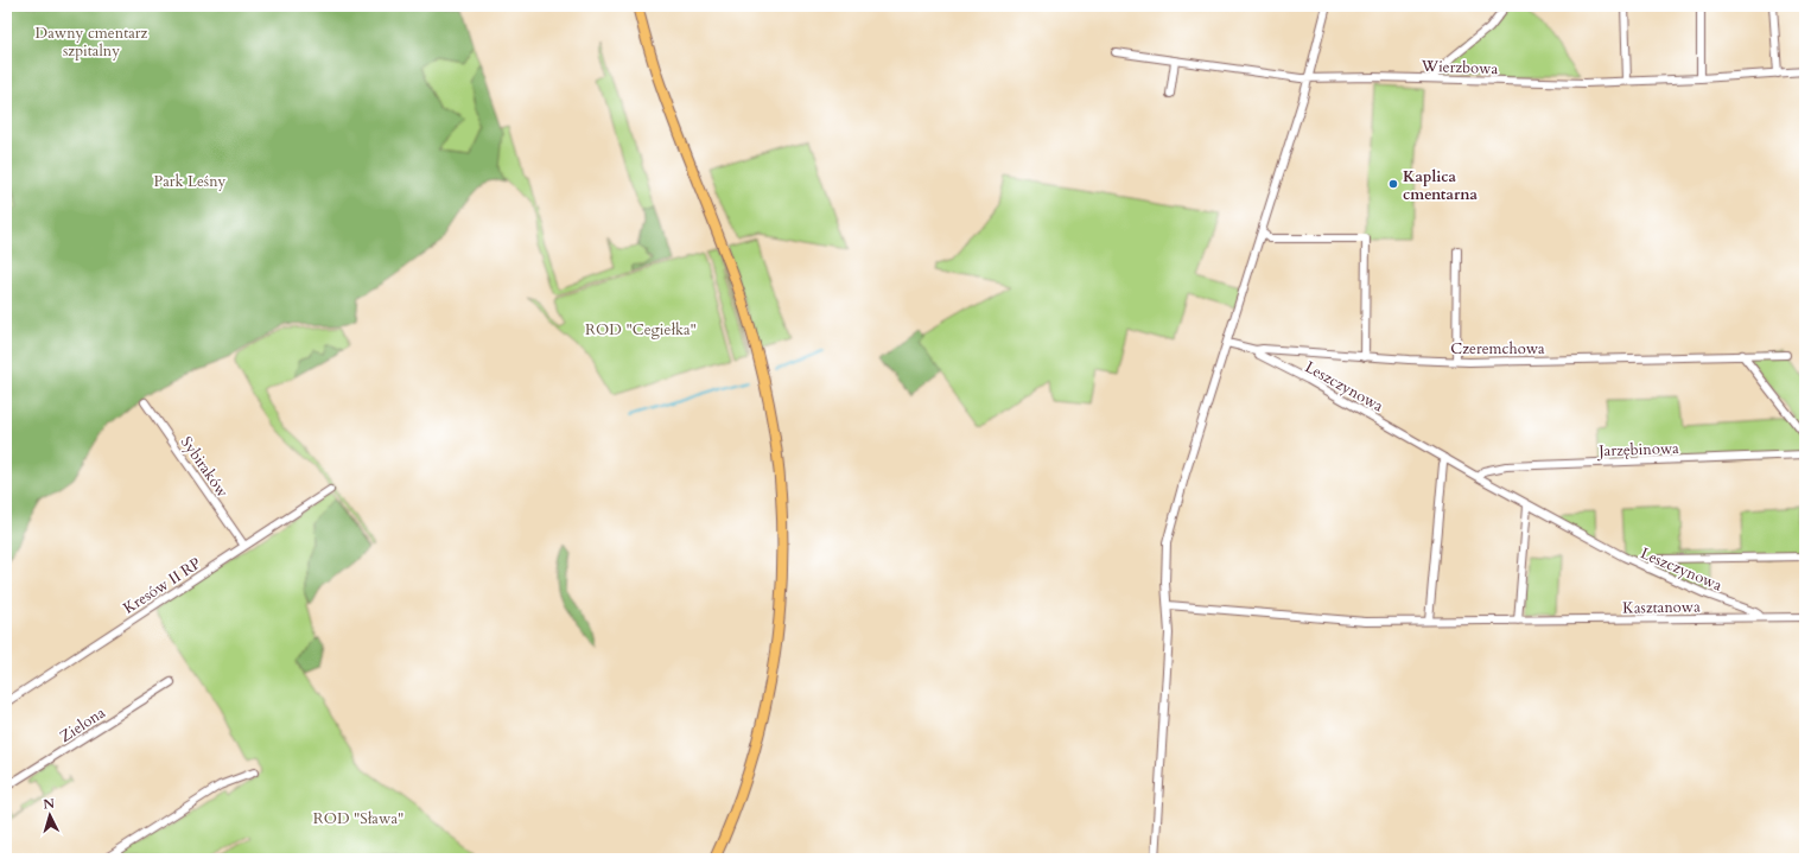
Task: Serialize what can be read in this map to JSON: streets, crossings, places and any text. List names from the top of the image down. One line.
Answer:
{"streets":{"street":["Wierzbowa","Czeremchowa","Leszczynowa","Jarzębinowa","Sybiraków","Kresów II RP","Kasztanowa","Zielona"]},"crossings":[["Czeremchowa","Leszczynowa"],["Leszczynowa","Jarzębinowa"],["Leszczynowa","Kasztanowa"],["Sybiraków","Kresów II RP"]],"parks":["Dawny cmentarz szpitalny","Park Leśny","ROD \"Cegiełka\"","ROD \"Sława\""],"places":["Kaplica cmentarna"],"north":"top"}
